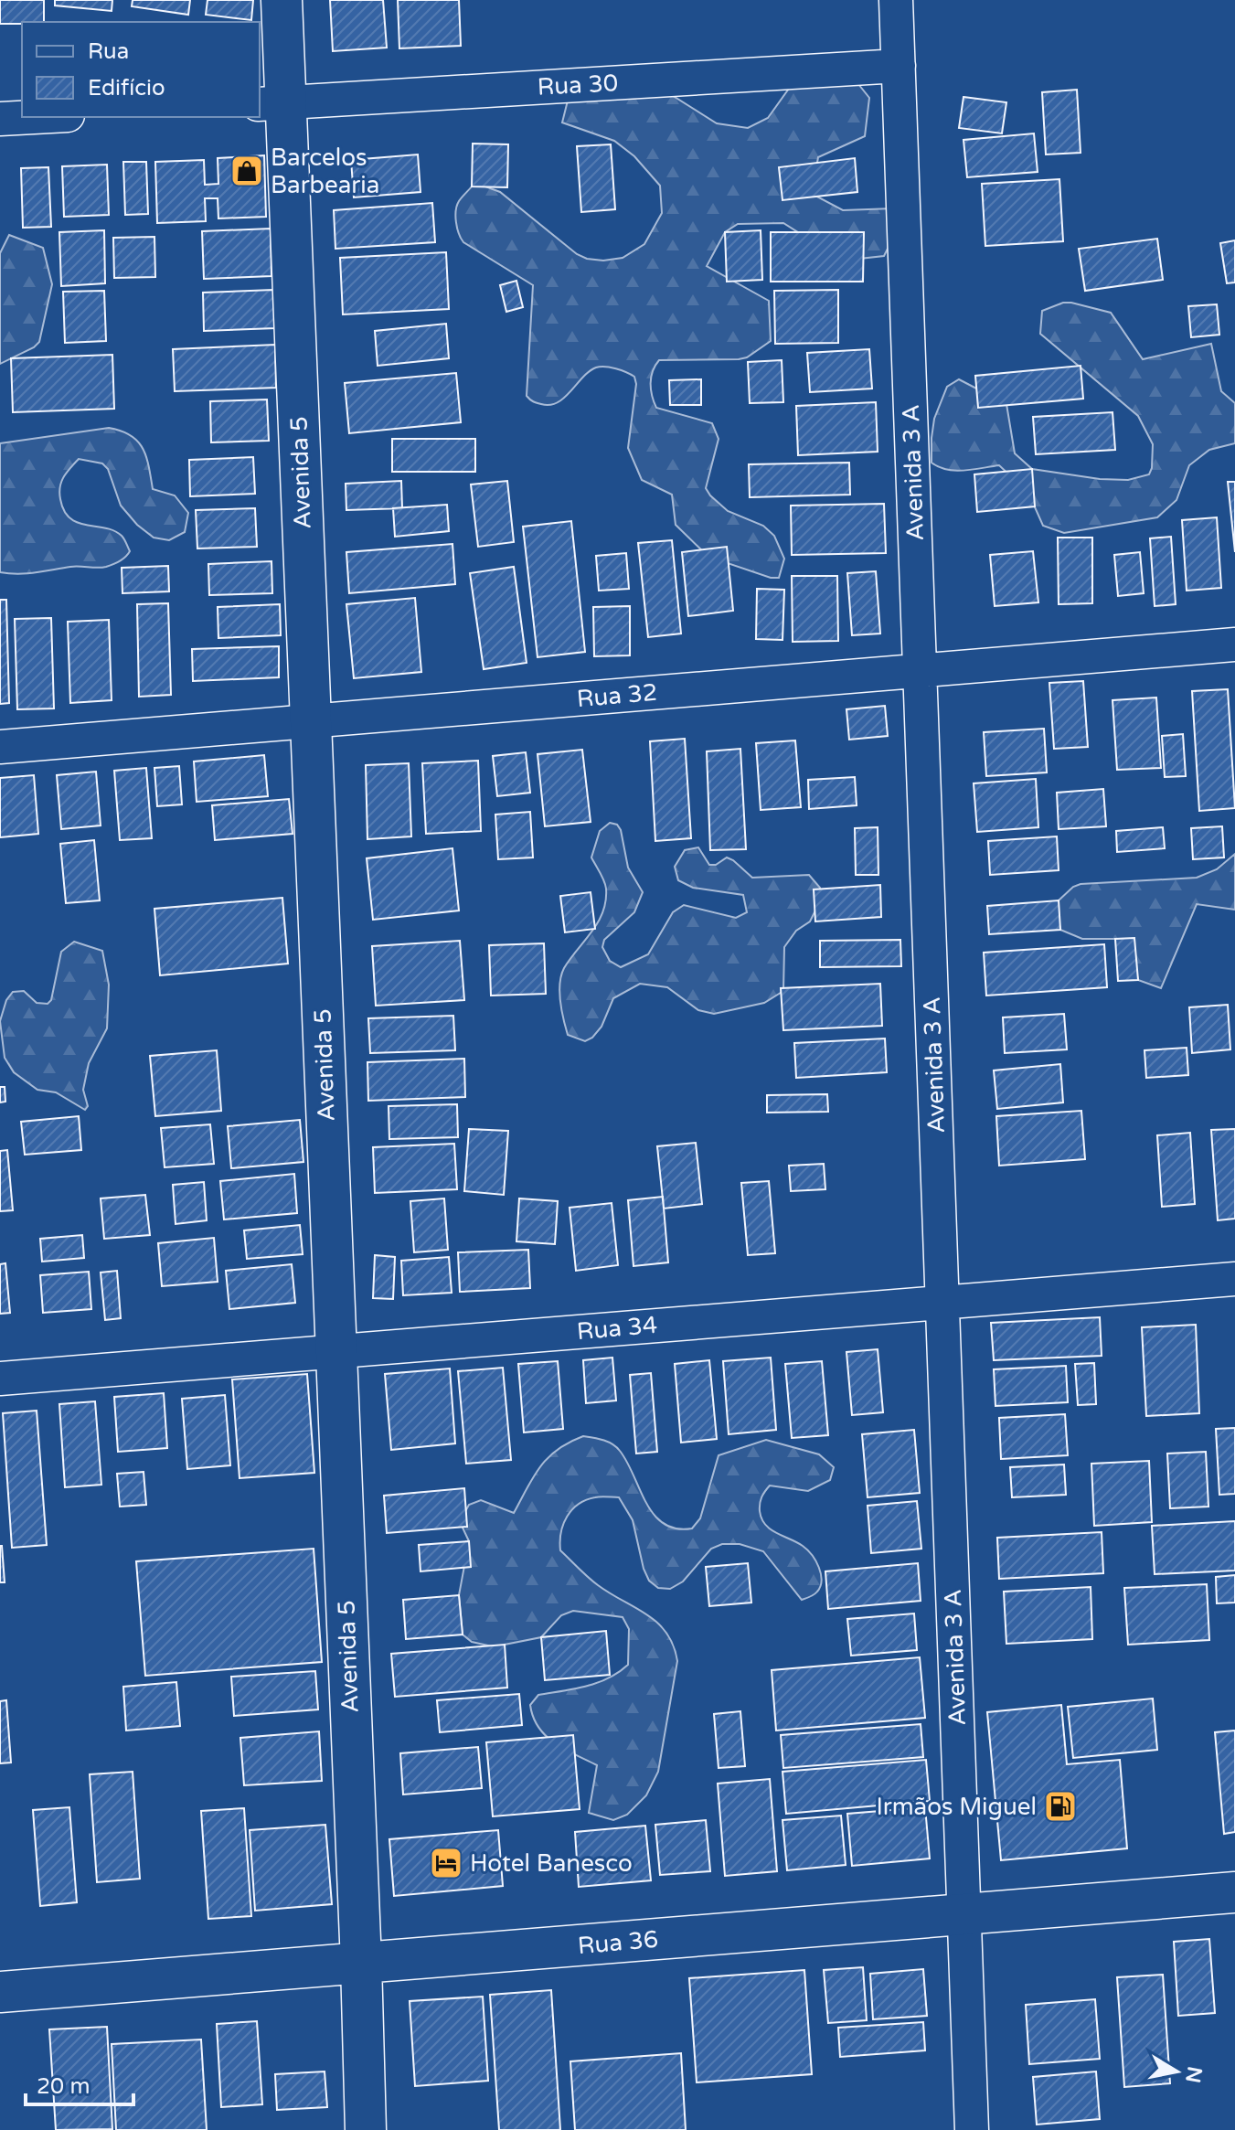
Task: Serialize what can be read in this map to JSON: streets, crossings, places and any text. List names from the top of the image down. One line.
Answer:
{"streets":{"street":["Rua 30","Avenida 5","Avenida 3 A","Rua 32","Rua 34","Rua 36"]},"crossings":[["Rua 30","Avenida 5"],["Rua 30","Avenida 3 A"],["Avenida 5","Rua 32"],["Avenida 5","Rua 34"],["Avenida 5","Rua 36"],["Avenida 3 A","Rua 32"],["Avenida 3 A","Rua 34"],["Avenida 3 A","Rua 36"]],"places":{"shop":["Barcelos Barbearia"],"fuel station":["Irmãos Miguel"],"hotel":["Hotel Banesco"]},"legend":["Rua","Edifício"],"scale_bar":"20 m","north":"right"}
